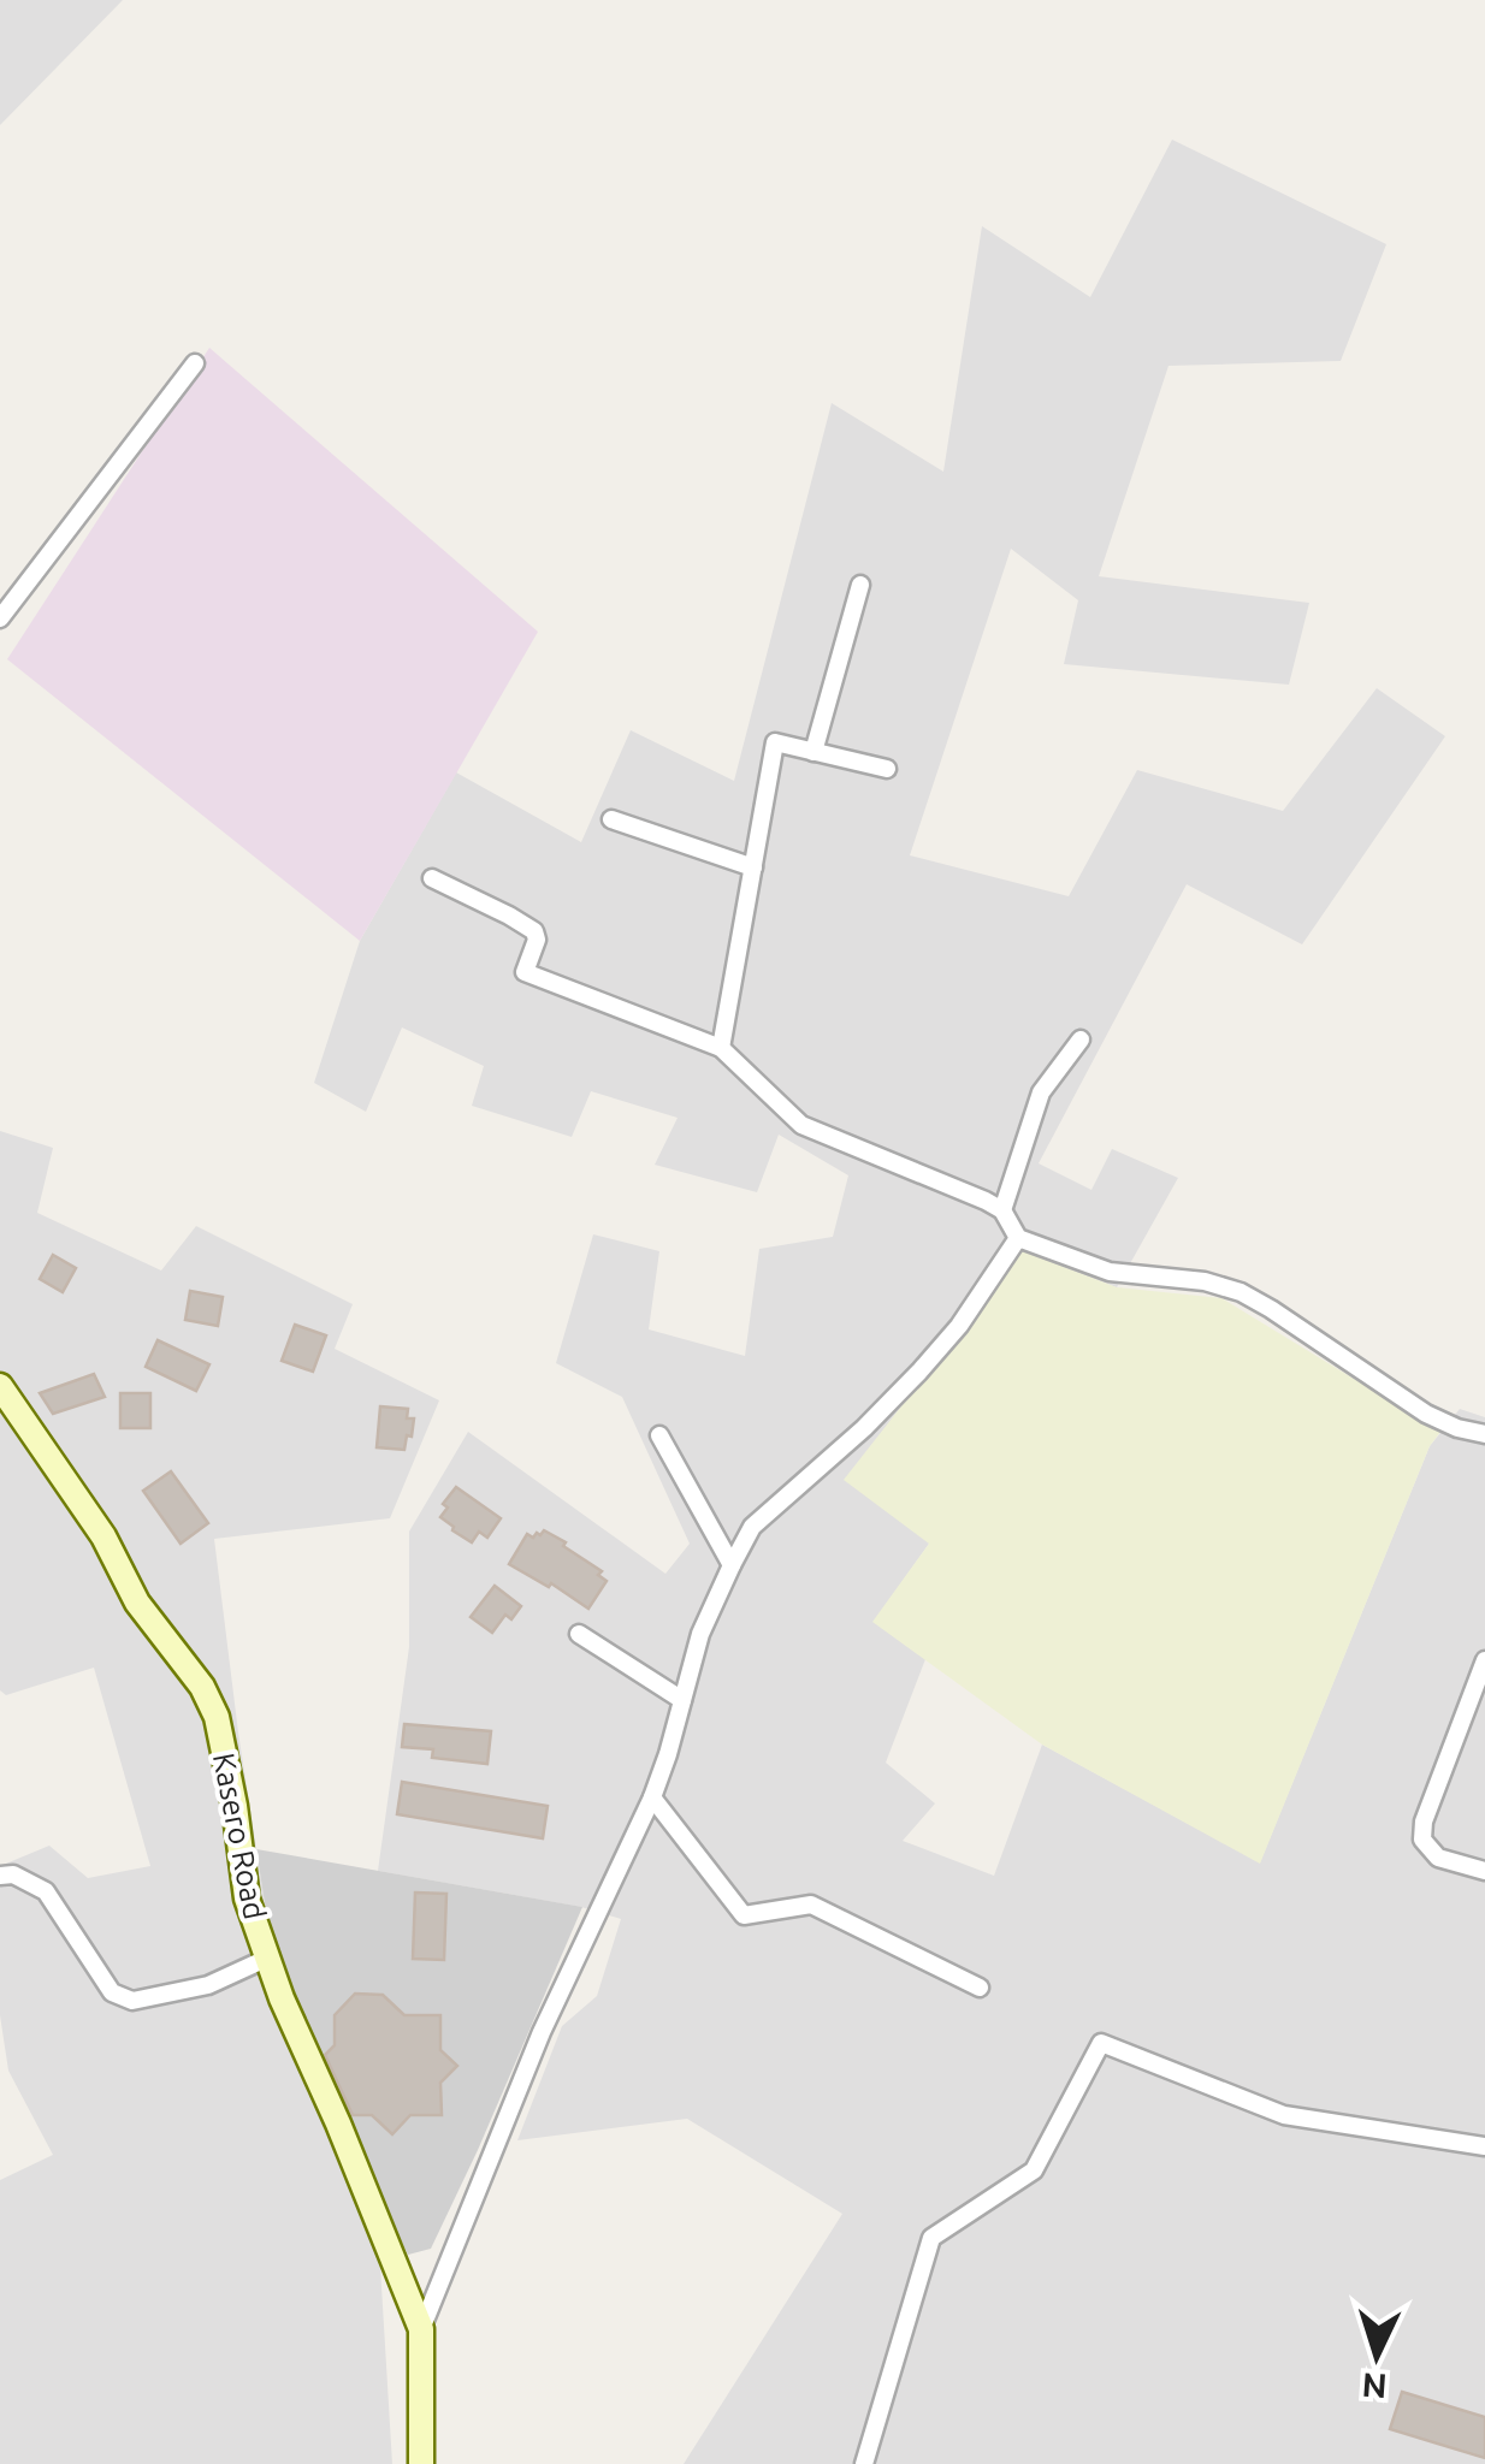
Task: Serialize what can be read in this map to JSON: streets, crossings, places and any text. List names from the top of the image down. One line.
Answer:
{"streets":{"street":["Kasero Road"]},"north":"bottom"}
